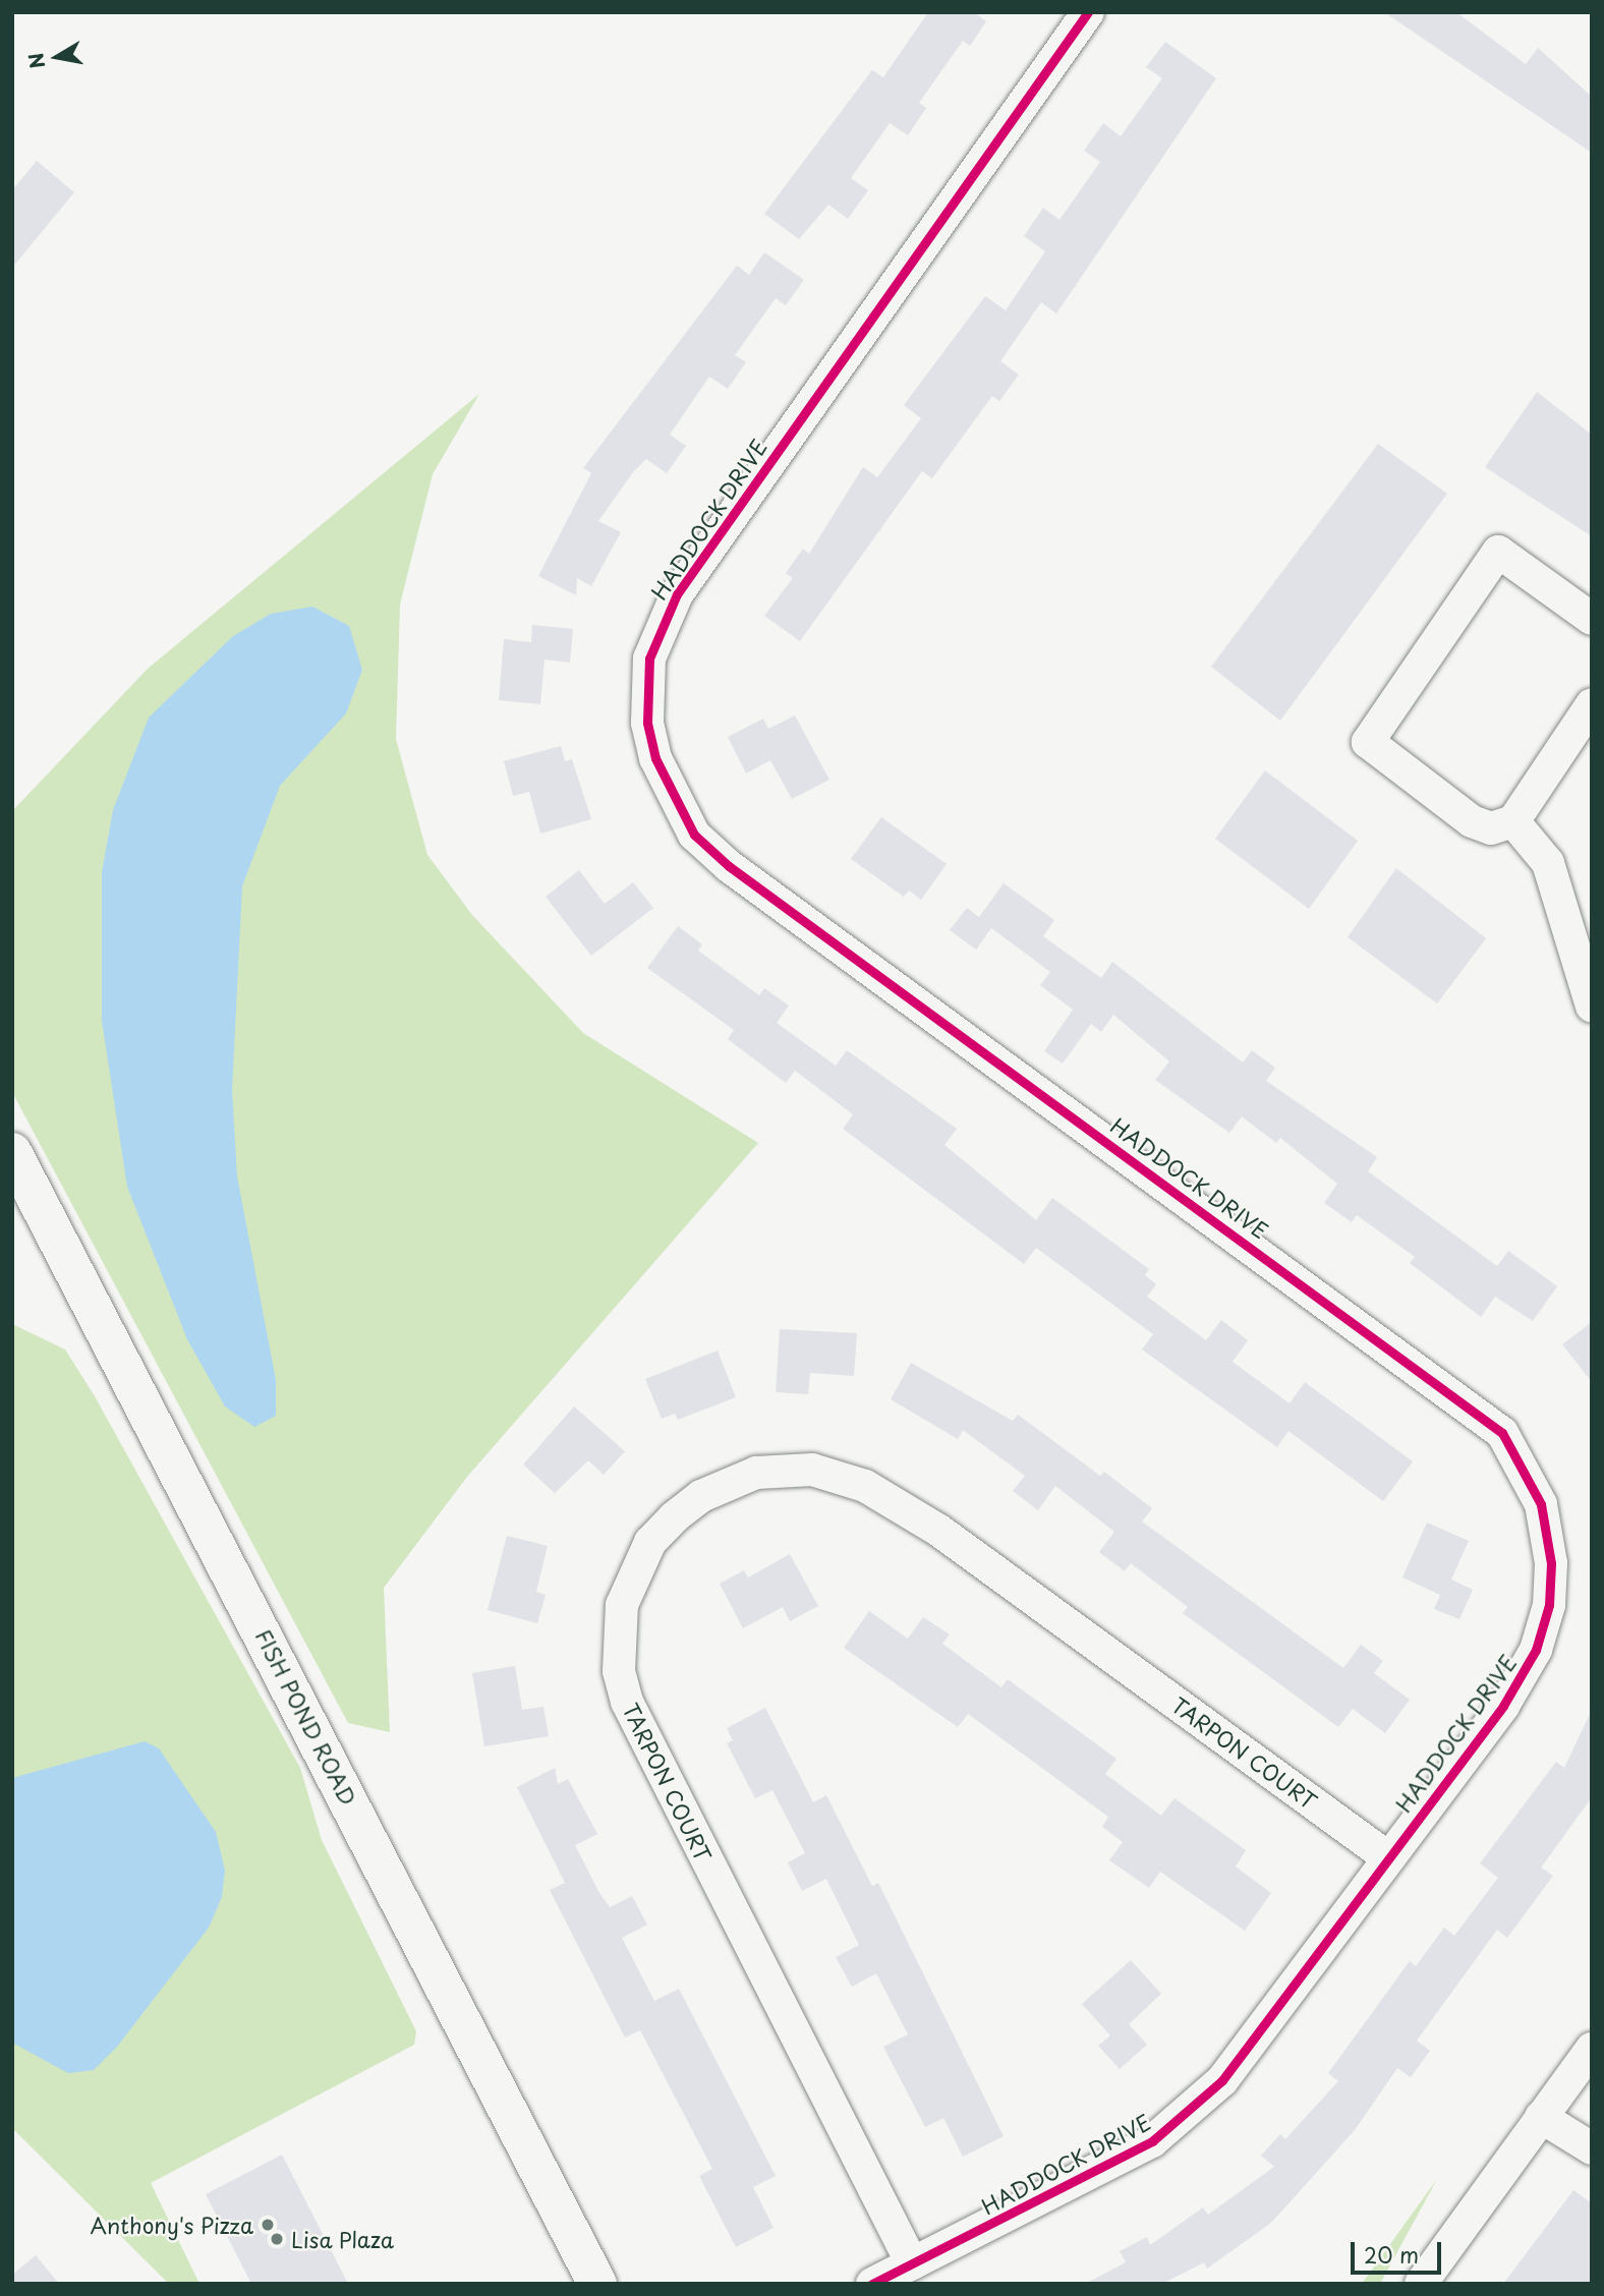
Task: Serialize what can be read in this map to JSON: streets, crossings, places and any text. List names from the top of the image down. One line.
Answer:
{"streets":{"street":["HADDOCK DRIVE","FISH POND ROAD","TARPON COURT"]},"crossings":[["HADDOCK DRIVE","TARPON COURT"]],"places":["Anthony's Pizza","Lisa Plaza"],"scale_bar":"20 m","north":"left"}
